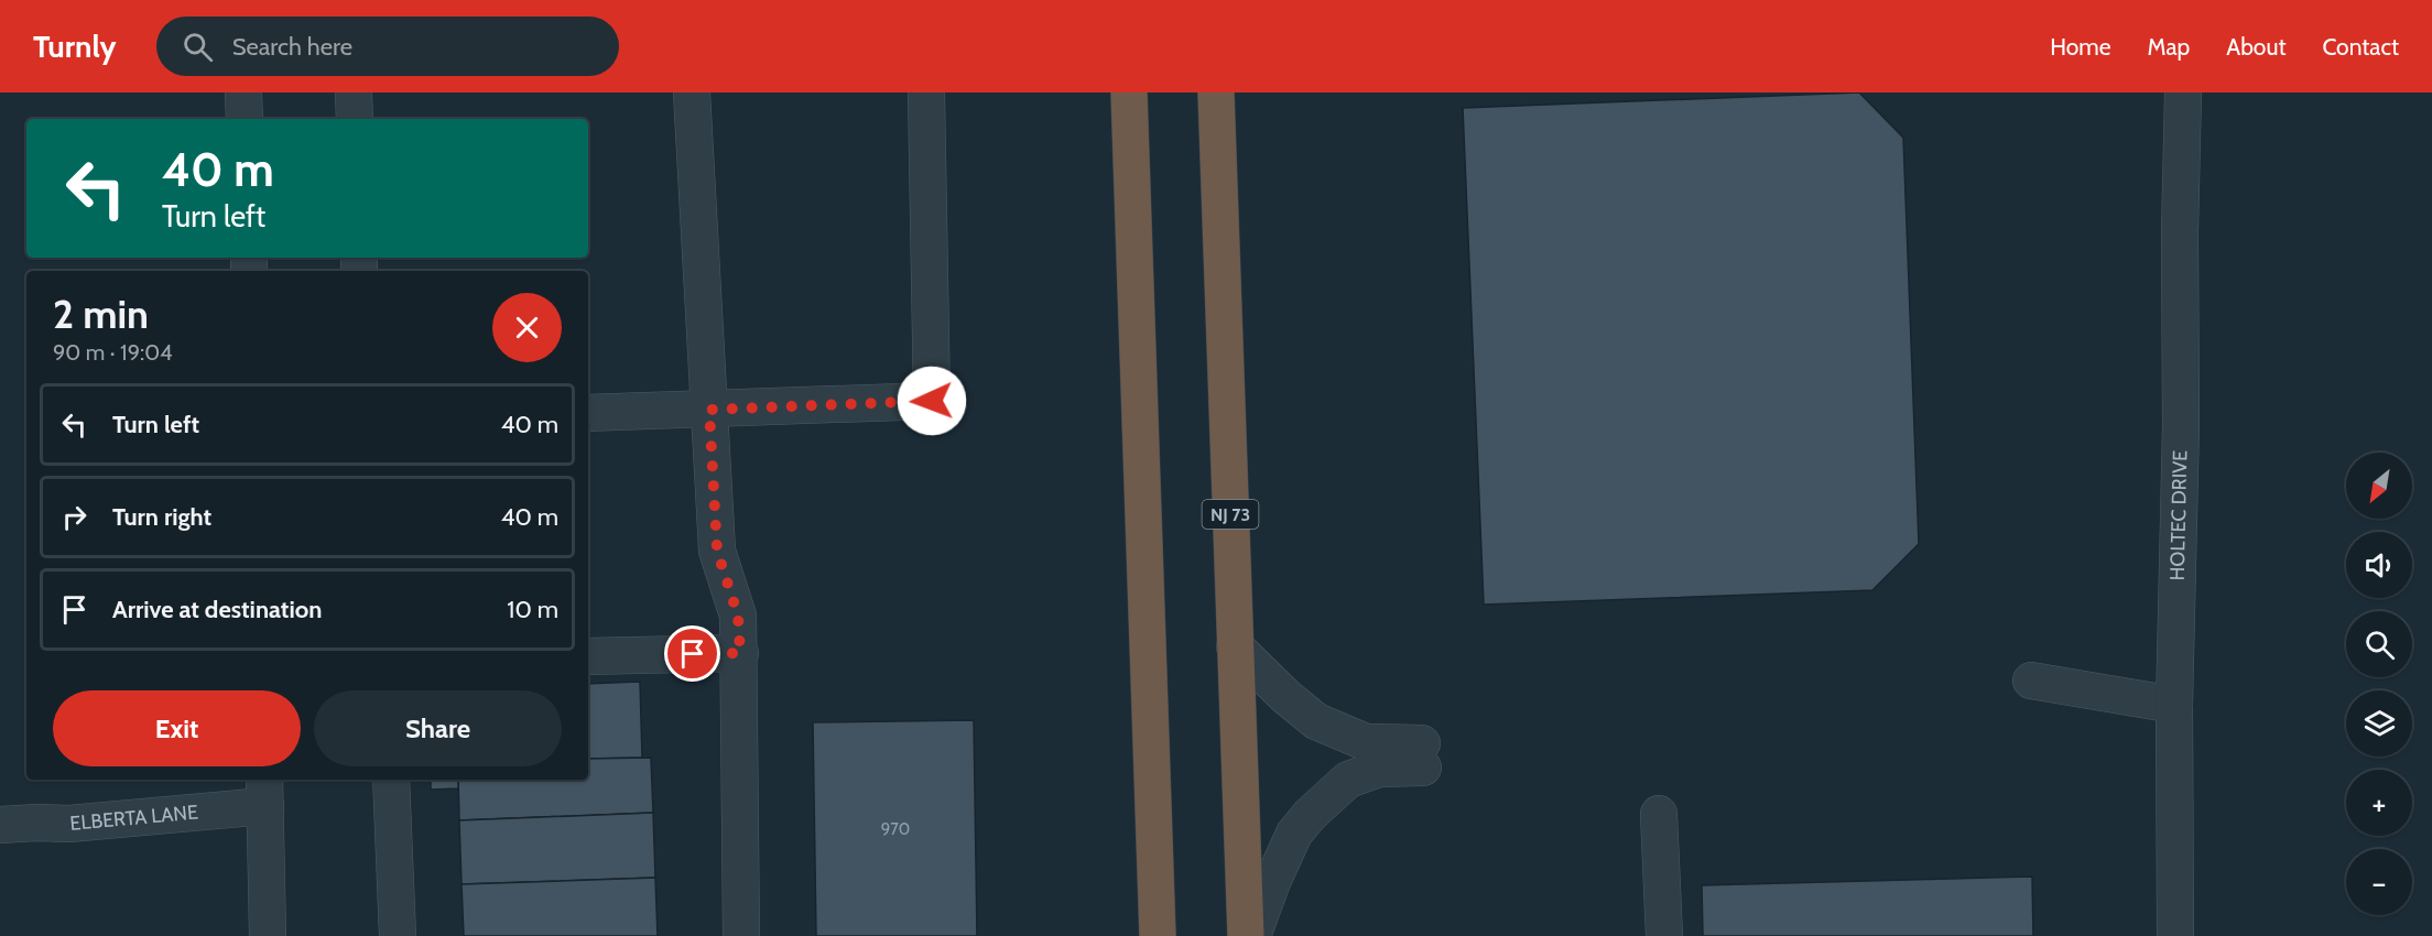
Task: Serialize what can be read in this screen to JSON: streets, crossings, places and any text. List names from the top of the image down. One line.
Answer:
{"streets":{"highway":["NJ 73"],"street":["HOLTEC DRIVE","ELBERTA LANE"]},"house_numbers":["970"],"north":"bottom left","page":{"header":"Turnly","search":"Search here","nav":["Home","Map","About","Contact"],"turn":["40 m","Turn left"],"heading":["2 min","90 m · 19:04"],"list":[{"name":"Turn left","value":"40 m"},{"name":"Turn right","value":"40 m"},{"name":"Arrive at destination","value":"10 m"}],"map_buttons":["+","−"],"buttons":["Exit","Share"]}}
